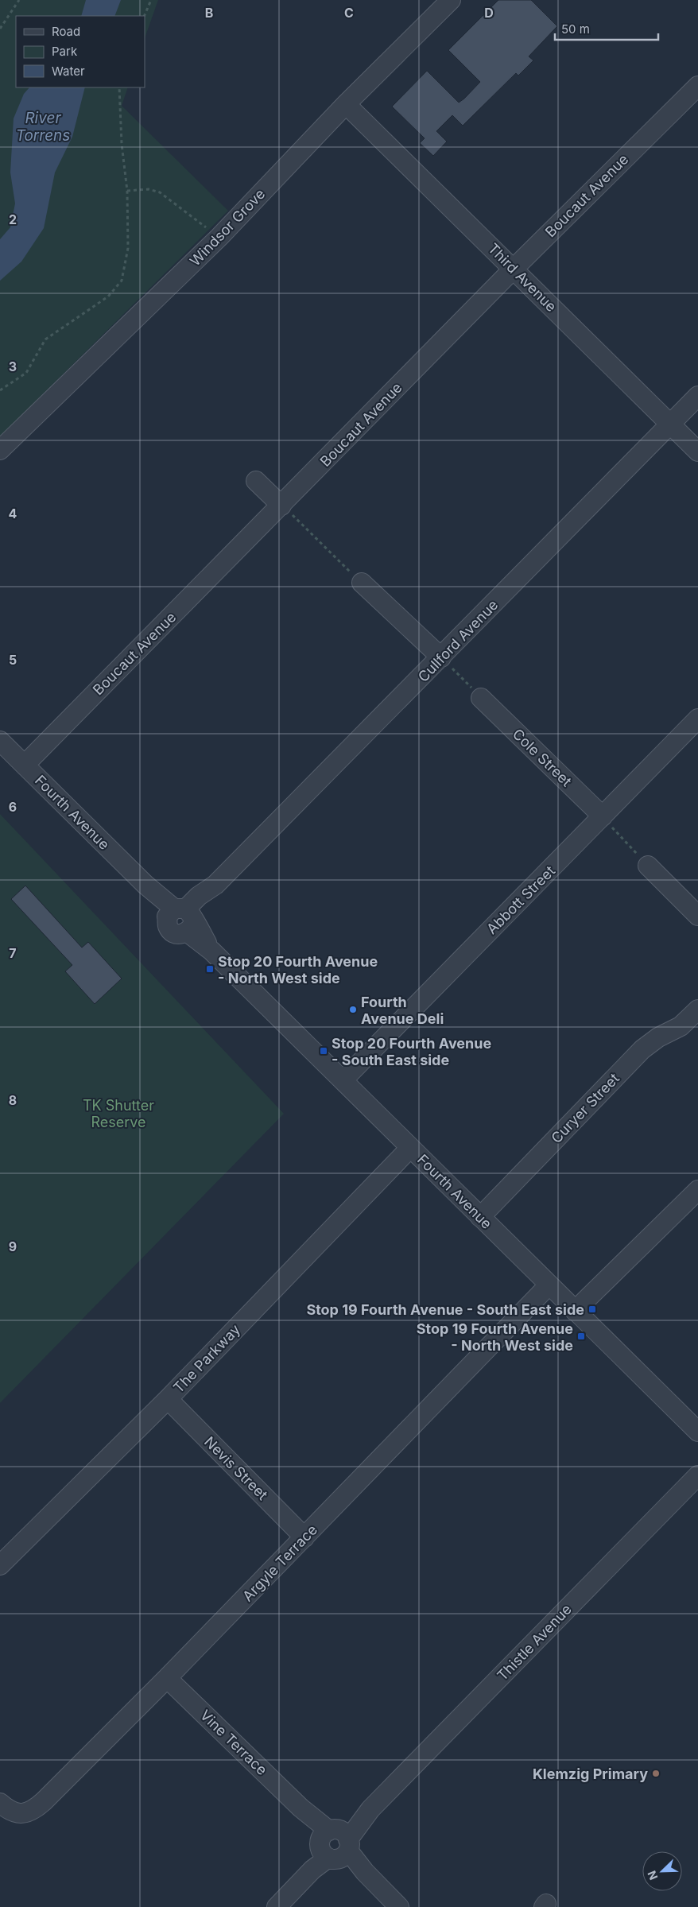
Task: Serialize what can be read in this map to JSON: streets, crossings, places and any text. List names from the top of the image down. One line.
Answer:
{"streets":{"street":["Boucaut Avenue","Windsor Grove","Third Avenue","Cullford Avenue","Cole Street","Fourth Avenue","Abbott Street","Curyer Street","The Parkway","Nevis Street","Argyle Terrace","Thistle Avenue","Vine Terrace"]},"crossings":[["Boucaut Avenue","Third Avenue"],["Boucaut Avenue","Fourth Avenue"],["Windsor Grove","Third Avenue"],["Third Avenue","Cullford Avenue"],["Cullford Avenue","Fourth Avenue"],["Cole Street","Abbott Street"],["Fourth Avenue","Abbott Street"],["Fourth Avenue","Curyer Street"],["Fourth Avenue","The Parkway"],["Fourth Avenue","Argyle Terrace"],["The Parkway","Nevis Street"],["Nevis Street","Argyle Terrace"],["Argyle Terrace","Vine Terrace"],["Thistle Avenue","Vine Terrace"]],"water":["River Torrens"],"parks":["TK Shutter Reserve"],"places":{"transit":["Stop 20 Fourth Avenue - North West side","Stop 20 Fourth Avenue - South East side","Stop 19 Fourth Avenue - South East side","Stop 19 Fourth Avenue - North West side"],"other":["Fourth Avenue Deli","Klemzig Primary"]},"legend":["Road","Park","Water"],"scale_bar":"50 m","north":"bottom left","grid":{"columns":["B","C","D"],"rows":["2","3","4","5","6","7","8","9"]}}
